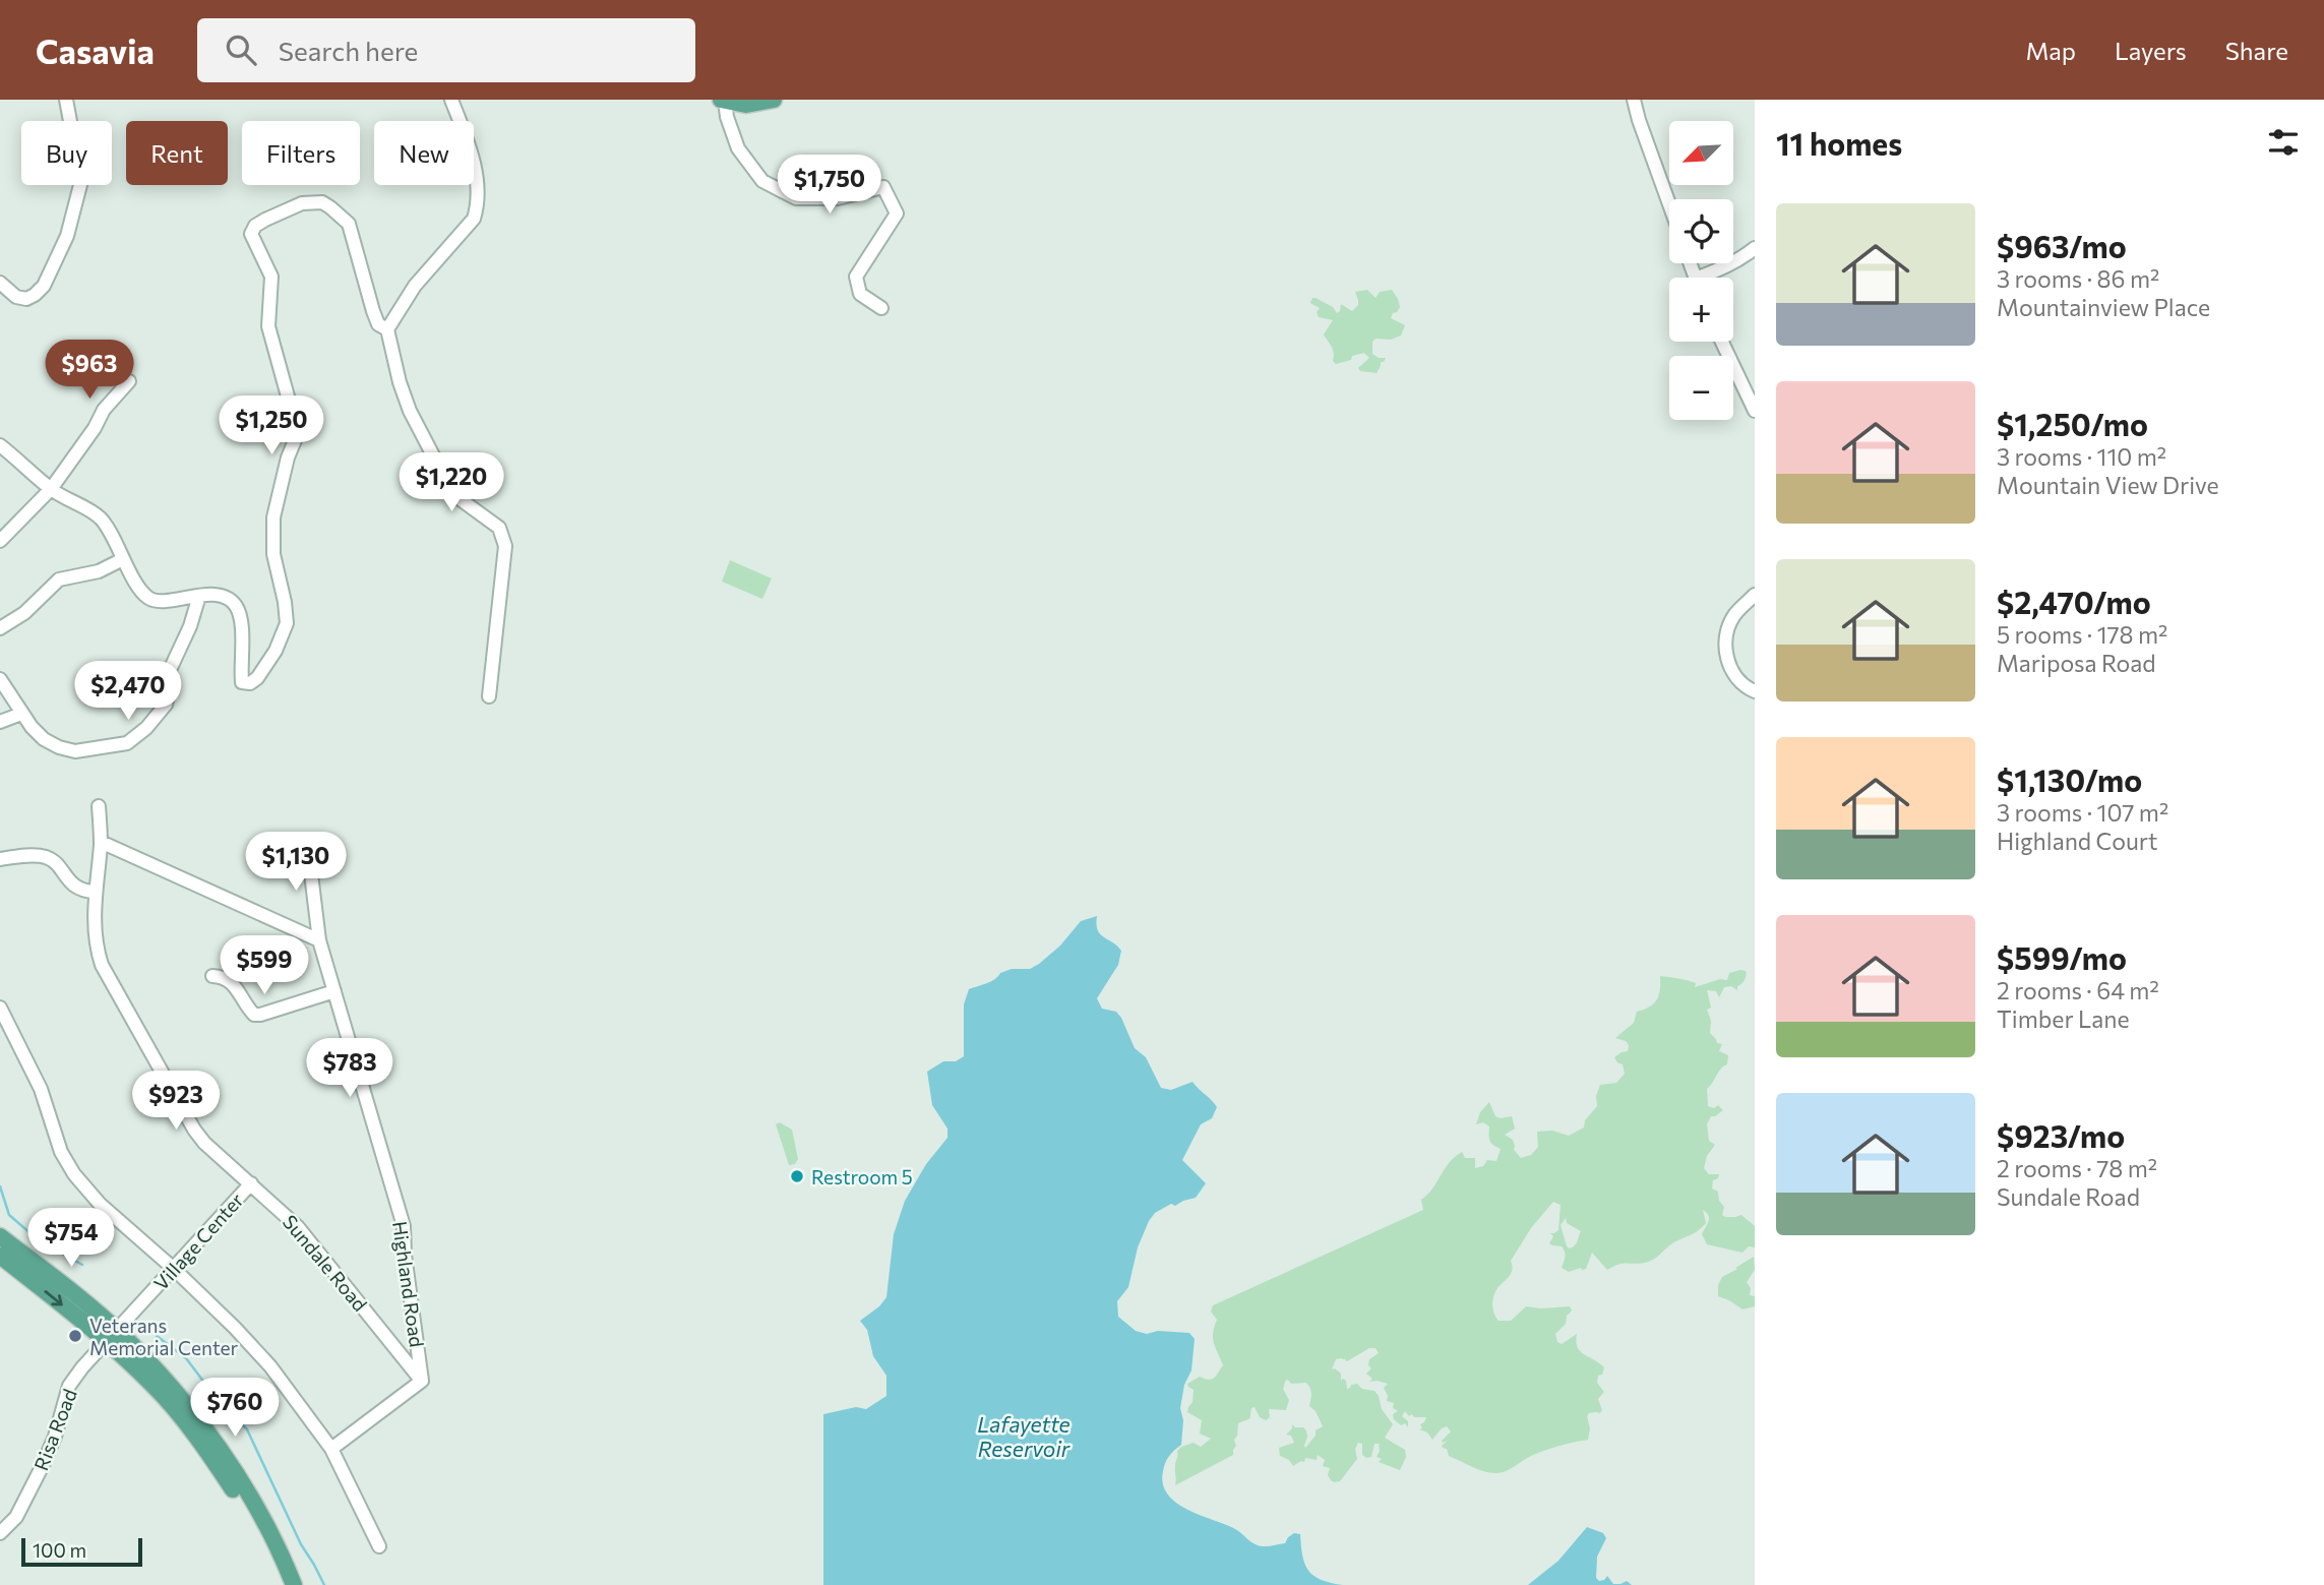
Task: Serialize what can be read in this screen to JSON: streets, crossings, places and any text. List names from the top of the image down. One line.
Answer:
{"streets":{"street":["Village Center","Sundale Road","Highland Road","Risa Road"]},"crossings":[["Village Center","Sundale Road"],["Village Center","Risa Road"],["Sundale Road","Highland Road"]],"water":["Lafayette Reservoir"],"places":["Restroom 5","Veterans Memorial Center"],"scale_bar":"100 m","north":"bottom left","page":{"header":"Casavia","search":"Search here","nav":["Map","Layers","Share"],"heading":"11 homes","map_buttons":["+","−"],"chip":["Buy","Rent","Filters","New"],"price":["$1,750","$963","$1,250","$1,220","$2,470","$1,130","$599","$783","$923","$754","$760"],"list":[{"name":"$963/mo","note":"3 rooms · 86 m² · Mountainview Place"},{"name":"$1,250/mo","note":"3 rooms · 110 m² · Mountain View Drive"},{"name":"$2,470/mo","note":"5 rooms · 178 m² · Mariposa Road"},{"name":"$1,130/mo","note":"3 rooms · 107 m² · Highland Court"},{"name":"$599/mo","note":"2 rooms · 64 m² · Timber Lane"},{"name":"$923/mo","note":"2 rooms · 78 m² · Sundale Road"}],"scale":"100 m"}}
